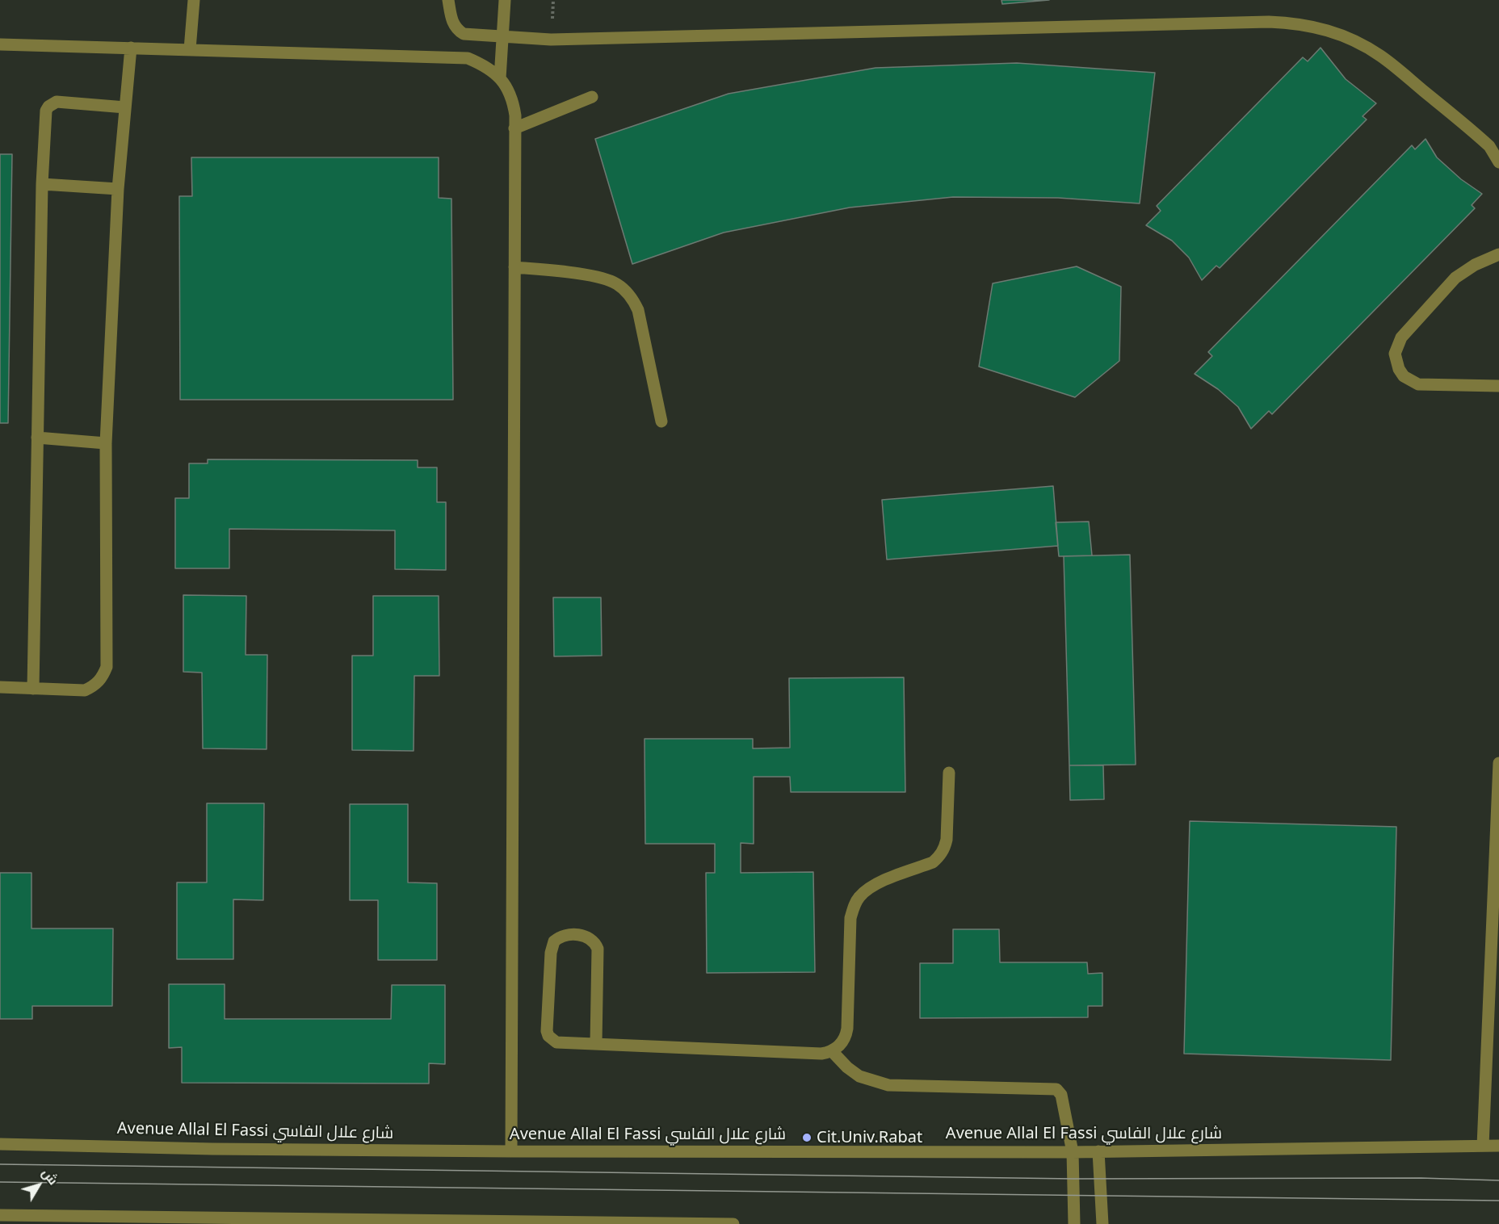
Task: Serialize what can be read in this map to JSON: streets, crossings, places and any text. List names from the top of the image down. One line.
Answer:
{"streets":{"street":["Avenue Allal El Fassi شارع علال الفاسي"]},"places":["Cit.Univ.Rabat"],"north":"top right"}
